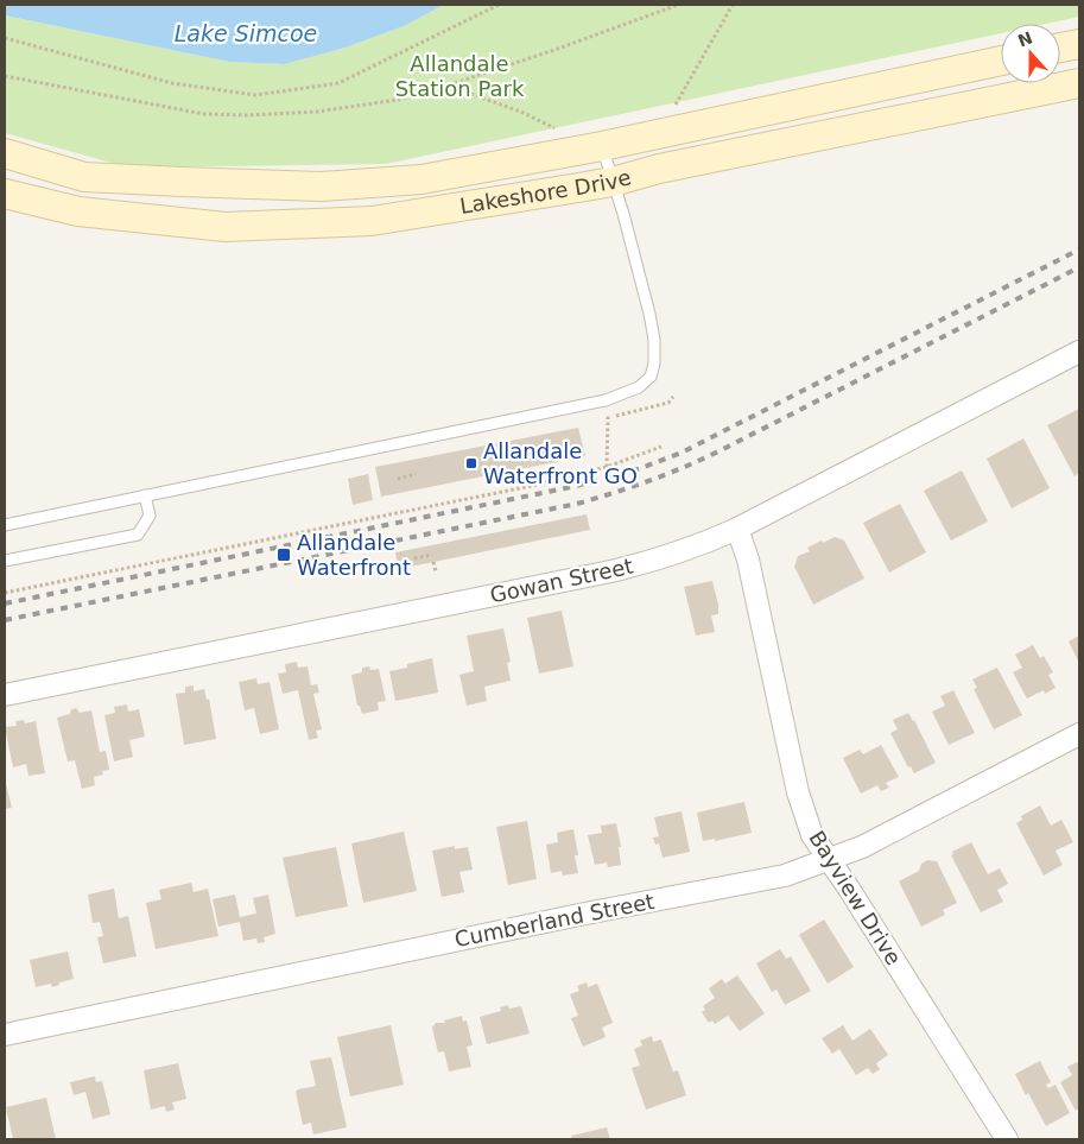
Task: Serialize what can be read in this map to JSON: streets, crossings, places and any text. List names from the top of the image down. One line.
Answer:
{"streets":{"main road":["Lakeshore Drive"],"street":["Gowan Street","Bayview Drive","Cumberland Street"]},"crossings":[["Gowan Street","Bayview Drive"],["Bayview Drive","Cumberland Street"]],"water":["Lake Simcoe"],"parks":["Allandale Station Park"],"places":{"transit":["Allandale Waterfront GO","Allandale Waterfront"]},"north":"top"}
